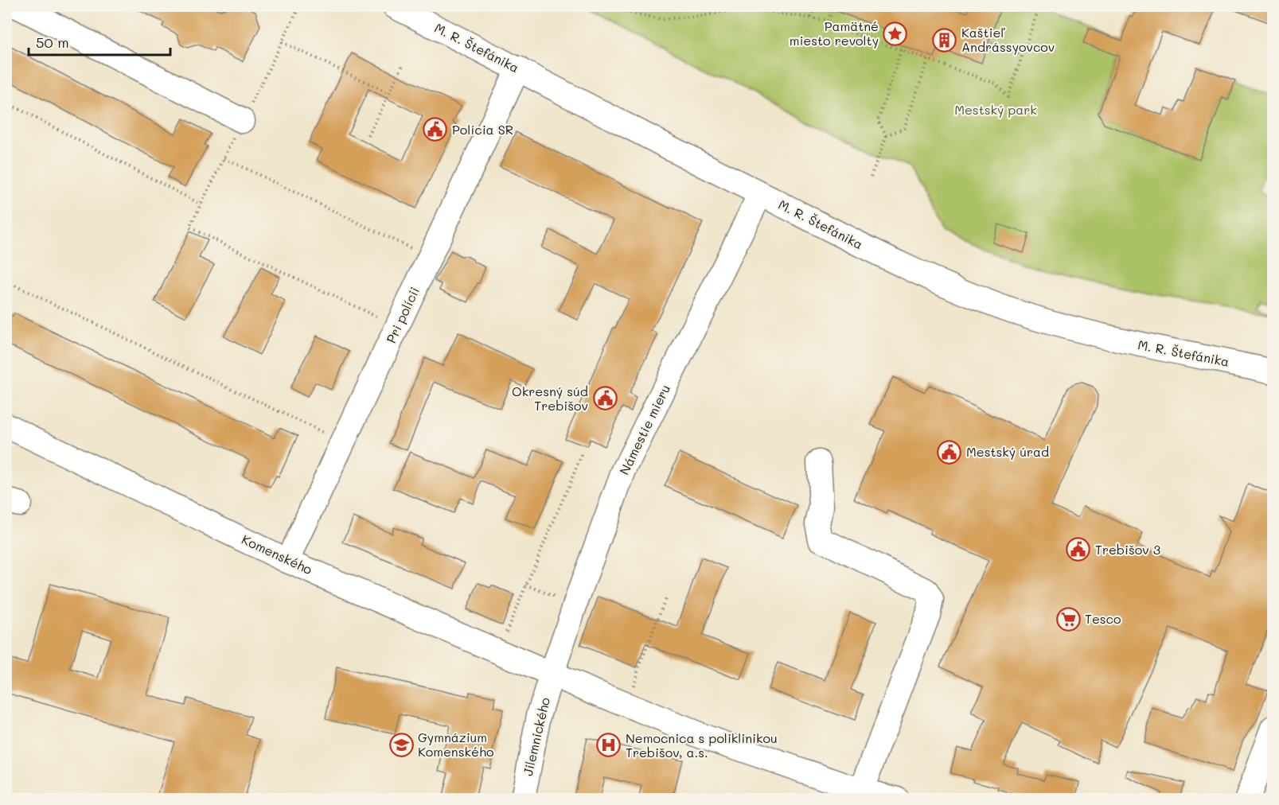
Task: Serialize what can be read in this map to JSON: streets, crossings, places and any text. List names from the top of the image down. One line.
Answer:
{"streets":{"street":["M. R. Štefánika","Pri polícii","Námestie mieru","Komenského","Jilemnického"]},"crossings":[["M. R. Štefánika","Pri polícii"],["M. R. Štefánika","Námestie mieru"],["Pri polícii","Komenského"],["Námestie mieru","Komenského"],["Námestie mieru","Jilemnického"],["Komenského","Jilemnického"]],"parks":["Mestský park"],"places":{"place":["Pamätné miesto revolty"],"building":["Kaštieľ Andrássyovcov"],"public building":["Polícia SR","Okresný súd Trebišov","Mestský úrad","Trebišov 3"],"supermarket":["Tesco"],"school or university":["Gymnázium Komenského"],"hospital":["Nemocnica s poliklinikou Trebišov, a.s."]},"scale_bar":"50 m"}
